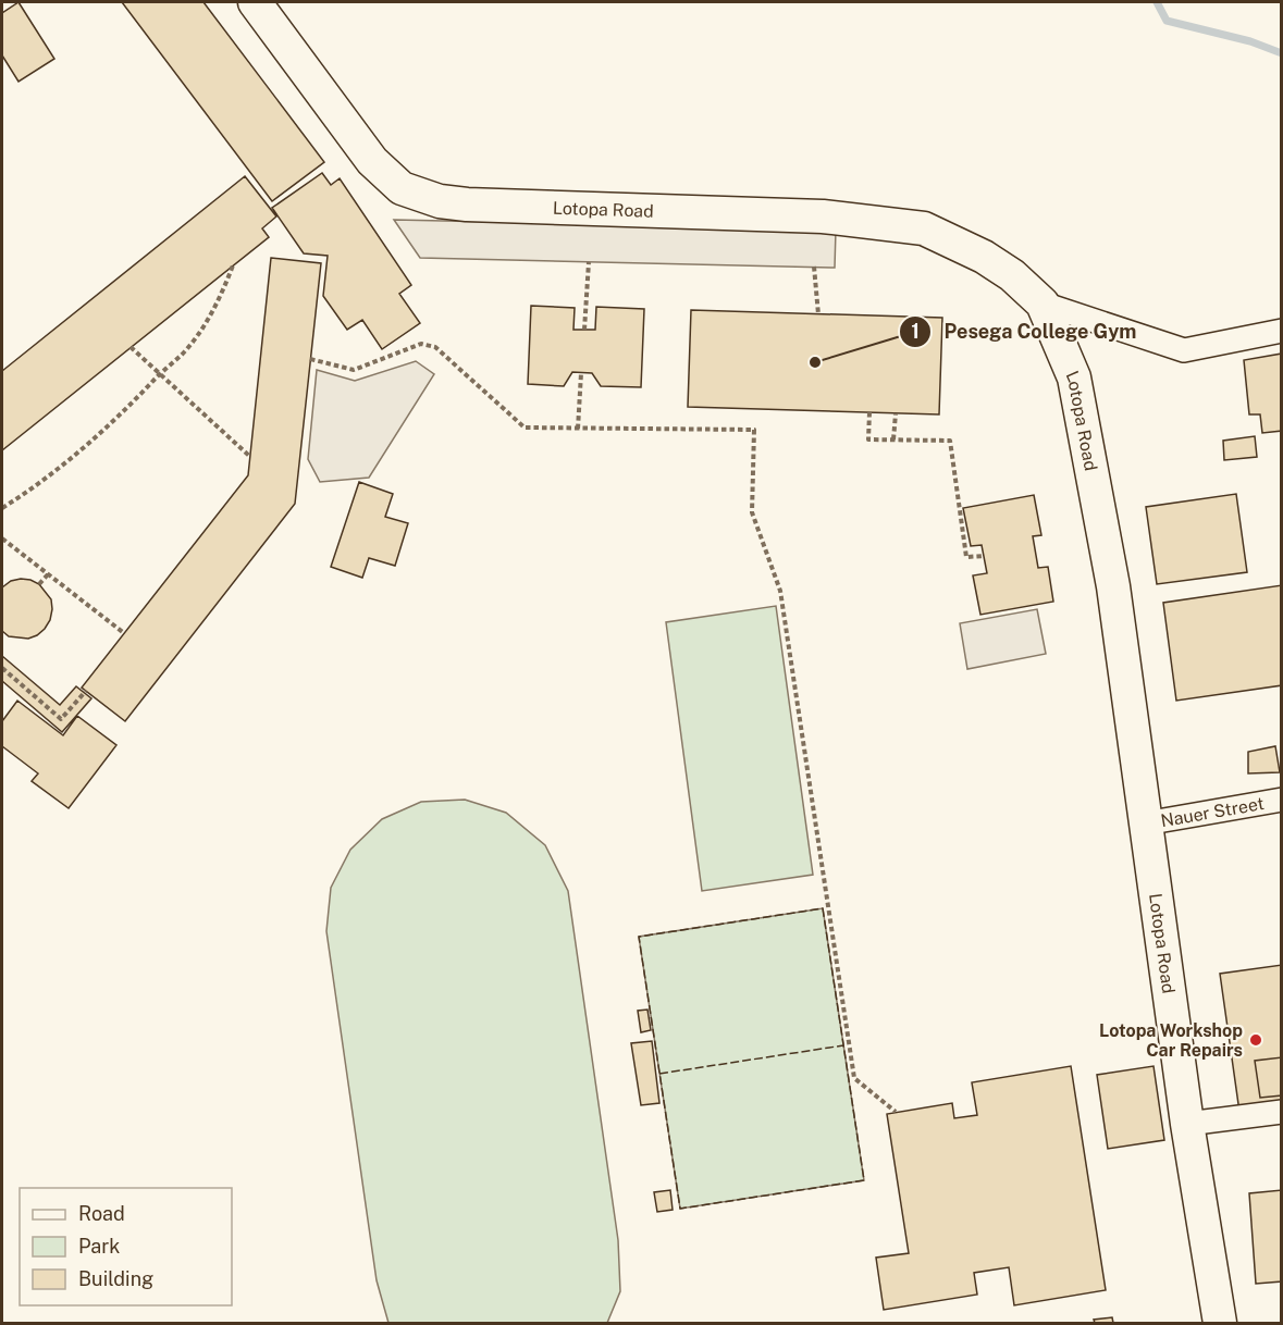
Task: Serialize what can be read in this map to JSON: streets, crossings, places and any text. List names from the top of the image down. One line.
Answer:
{"streets":{"street":["Lotopa Road","Nauer Street"]},"crossings":[["Lotopa Road","Nauer Street"]],"places":["Pesega College Gym","Lotopa Workshop Car Repairs"],"legend":["Road","Park","Building"]}
